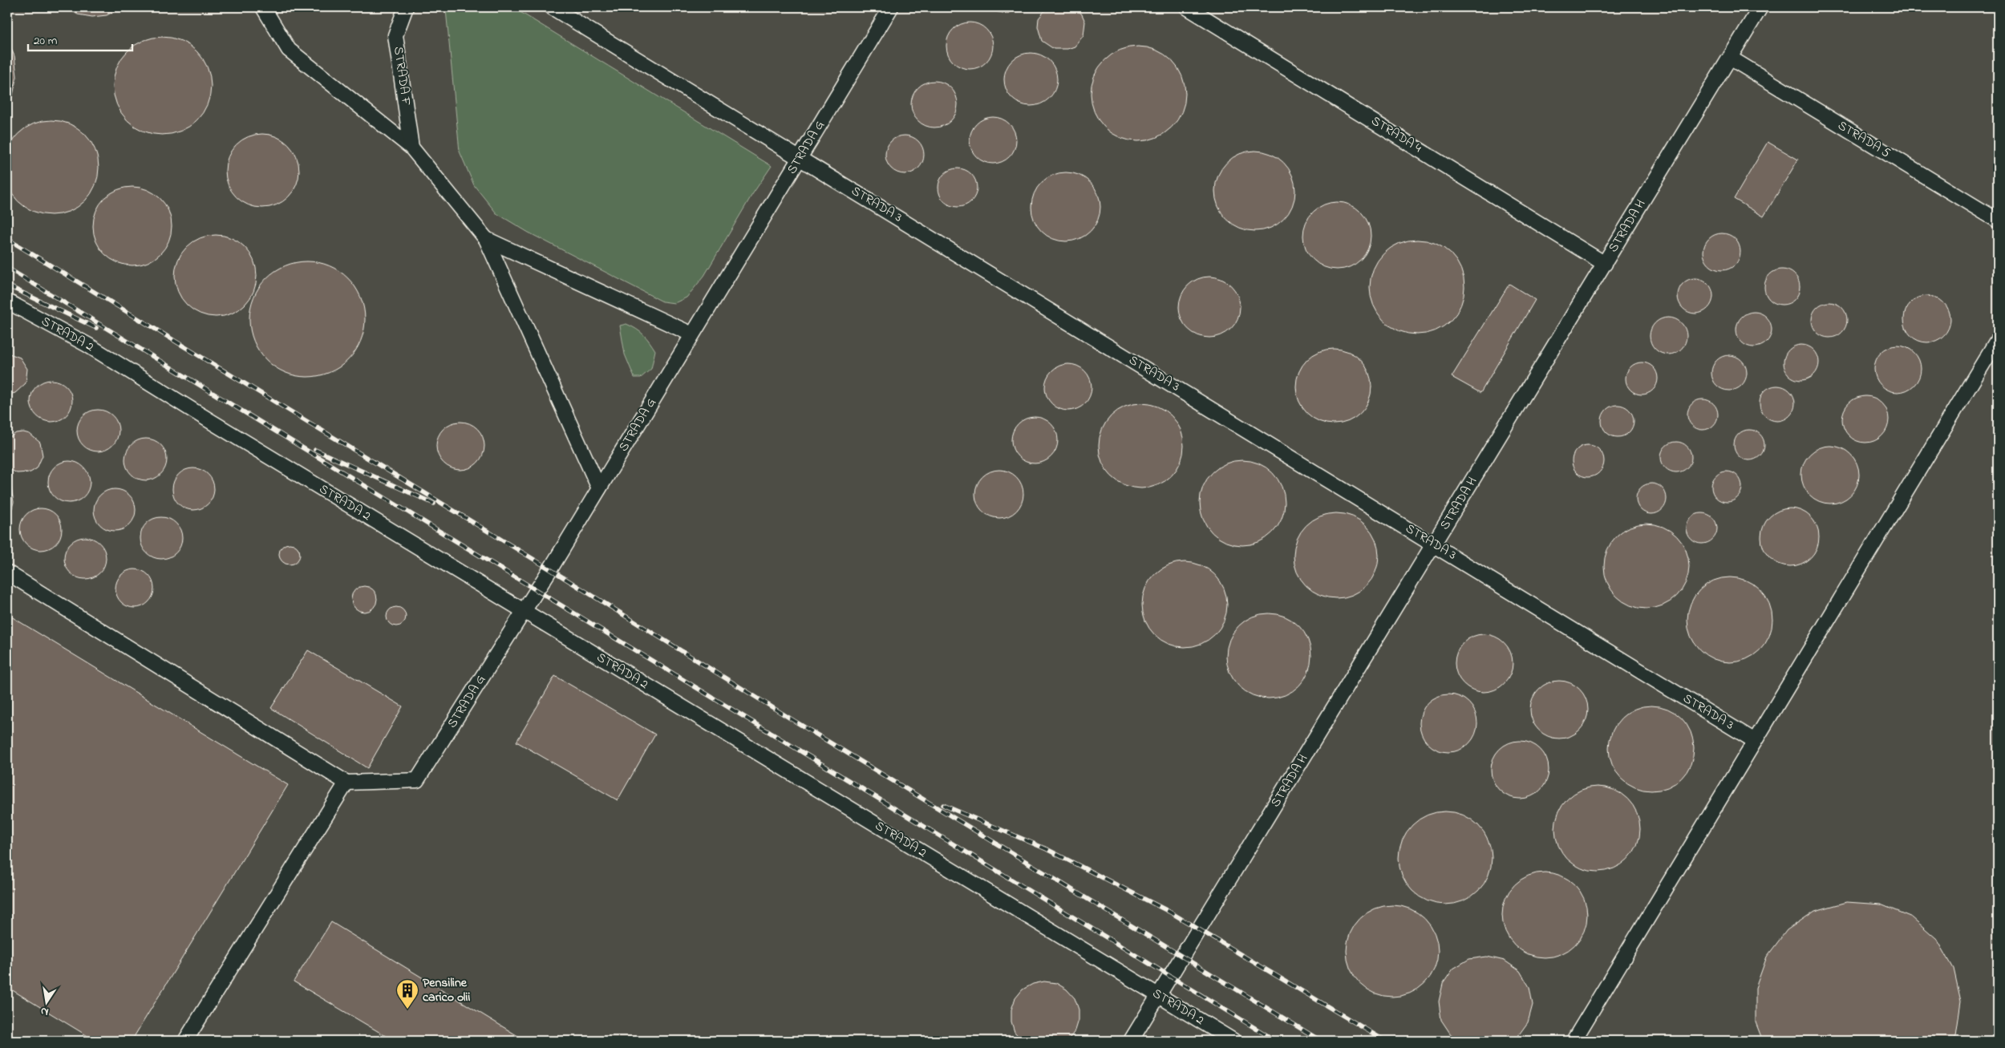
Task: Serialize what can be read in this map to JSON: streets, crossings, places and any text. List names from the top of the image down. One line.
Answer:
{"streets":{"lane":["STRADA F","STRADA 4","STRADA 5","STRADA G","STRADA 3","STRADA H","STRADA 2"]},"crossings":[["STRADA 4","STRADA H"],["STRADA 5","STRADA H"],["STRADA G","STRADA 3"],["STRADA G","STRADA 2"],["STRADA 3","STRADA H"],["STRADA H","STRADA 2"]],"places":{"building":["Pensiline carico olii"]},"scale_bar":"20 m","north":"bottom"}
